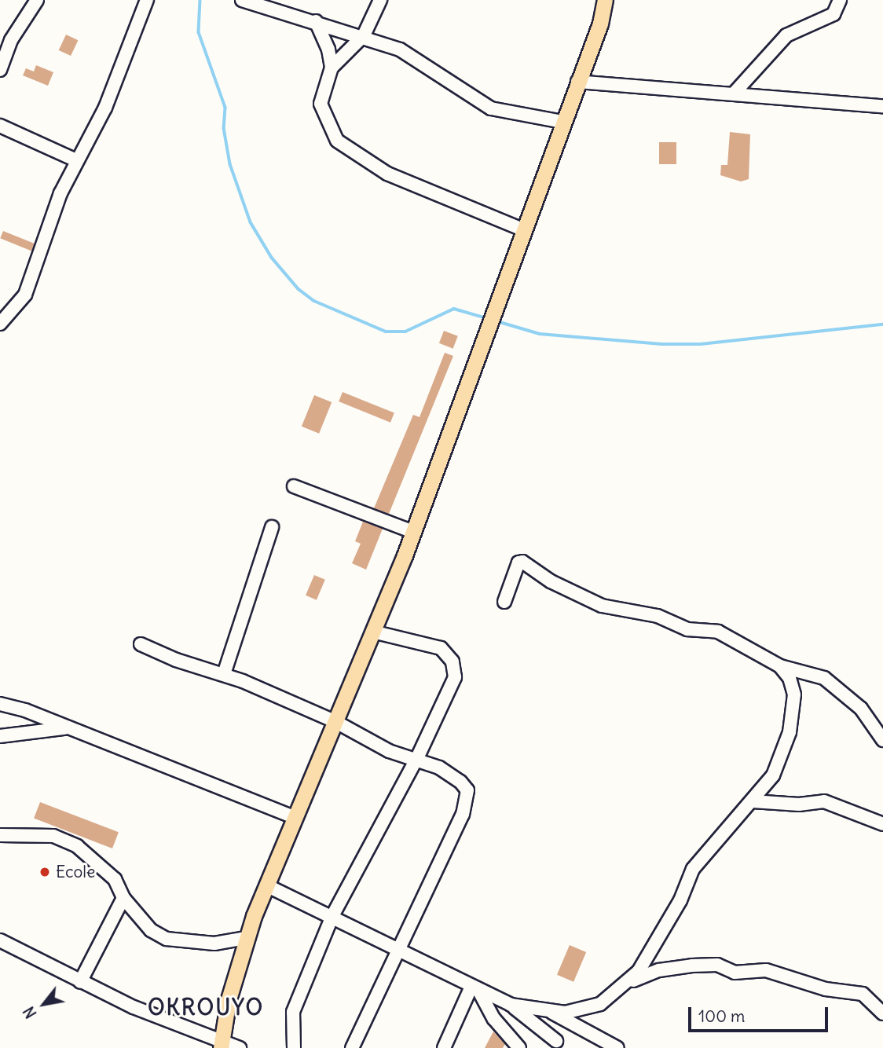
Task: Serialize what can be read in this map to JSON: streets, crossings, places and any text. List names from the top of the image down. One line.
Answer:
{"districts":["OKROUYO"],"places":["Ecole"],"scale_bar":"100 m","north":"bottom left"}
